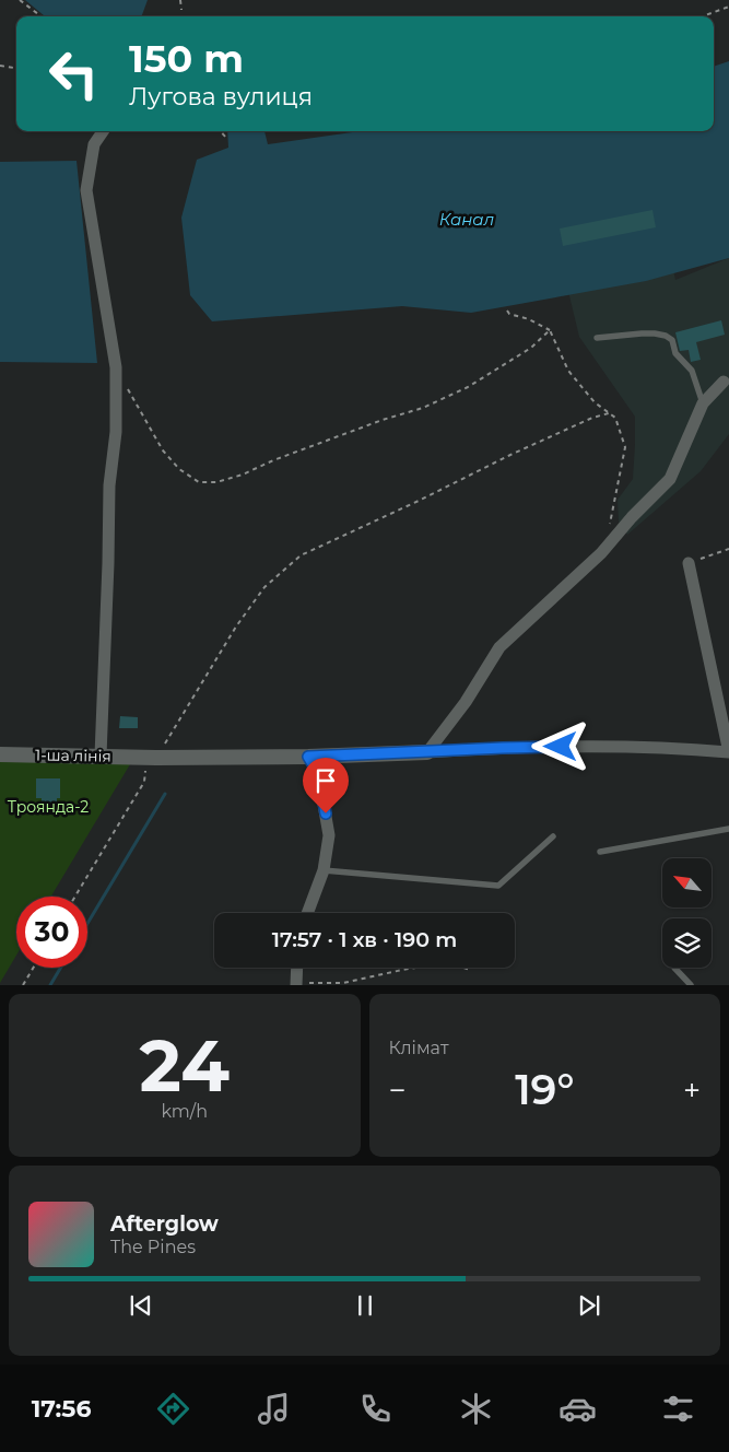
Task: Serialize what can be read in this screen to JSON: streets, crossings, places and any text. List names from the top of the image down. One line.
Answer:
{"streets":{"street":["1-ша лінія"]},"water":["Канал"],"parks":["Троянда-2"],"north":"top left","page":{"turn":["150 m","Лугова вулиця"],"limit":"30","trip":"17:57 · 1 хв · 190 m","tile":[["24","km/h"],"Клімат"],"heat":["−","19°","+"],"song":["Afterglow","The Pines"],"tabs":"17:56"}}
